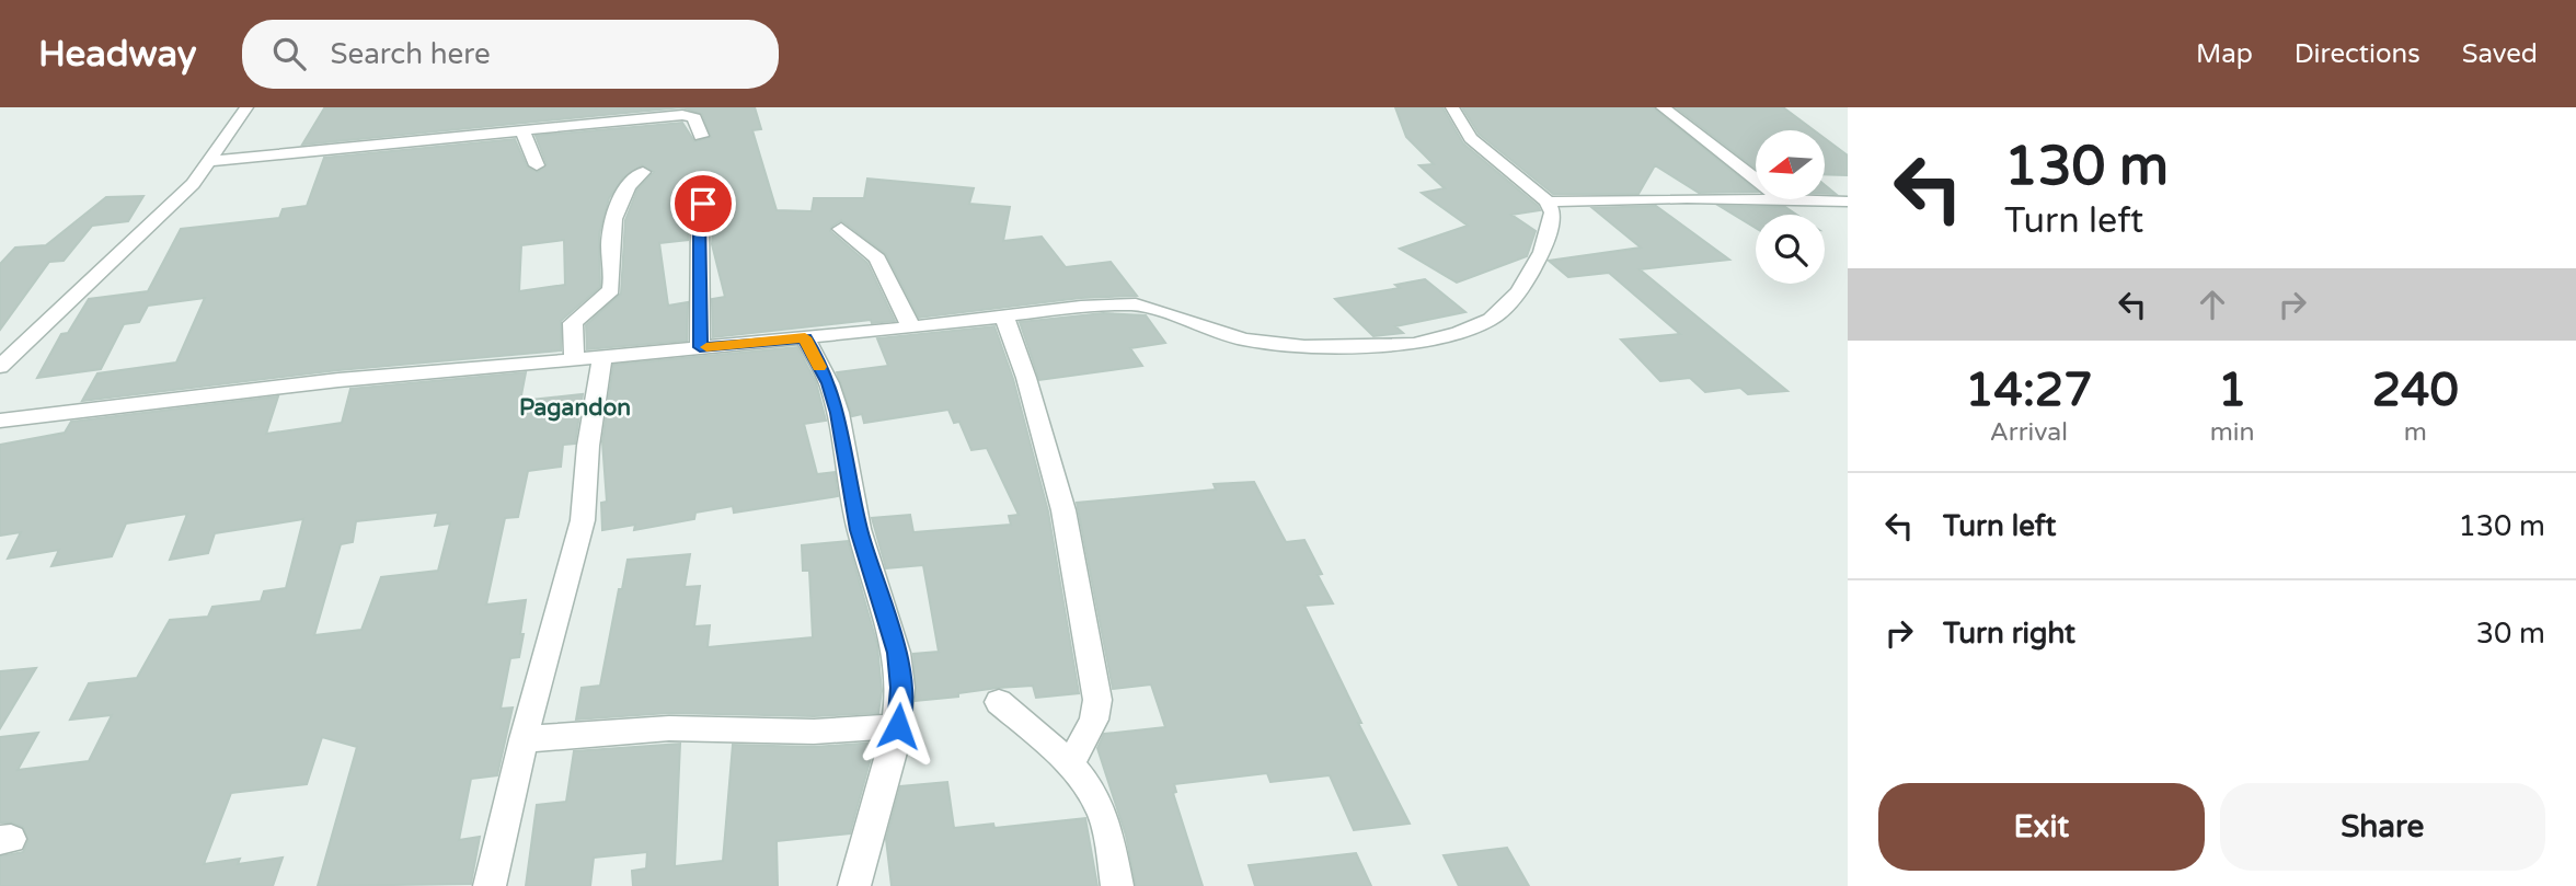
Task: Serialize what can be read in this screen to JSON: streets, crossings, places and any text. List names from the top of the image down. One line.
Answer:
{"districts":["Pagandon"],"north":"left","page":{"header":"Headway","search":"Search here","nav":["Map","Directions","Saved"],"turn":["130 m","Turn left"],"eta":["14:27","Arrival","1","min","240","m"],"list":[{"name":"Turn left","value":"130 m"},{"name":"Turn right","value":"30 m"}],"buttons":["Exit","Share"]}}
